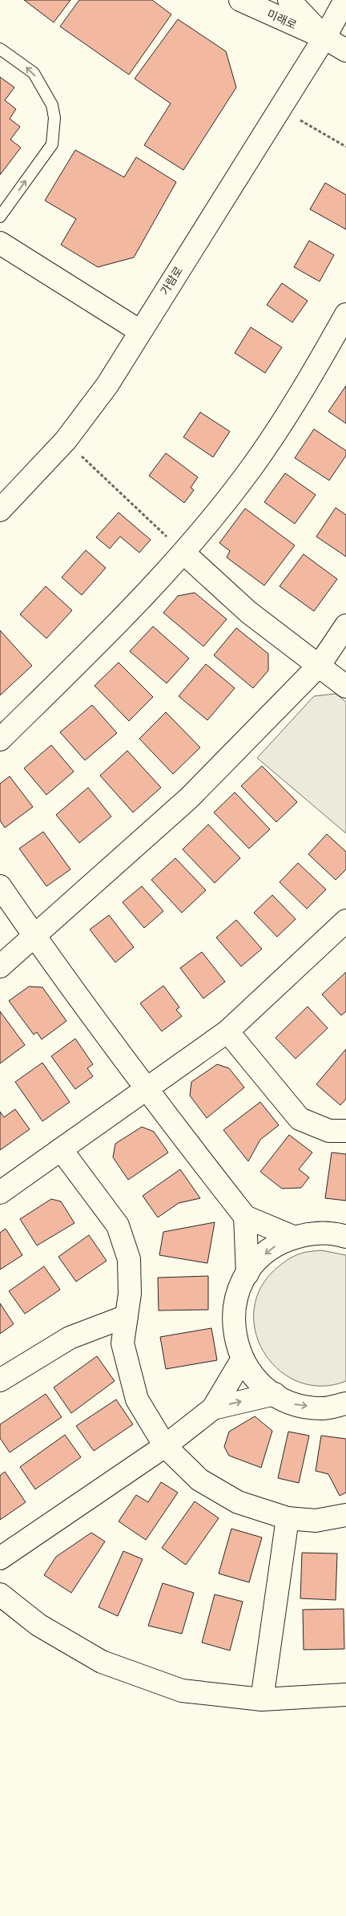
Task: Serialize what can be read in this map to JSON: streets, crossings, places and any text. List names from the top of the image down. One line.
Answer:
{"streets":{"street":["미래로","가람로"]},"crossings":[["미래로","가람로"]]}
